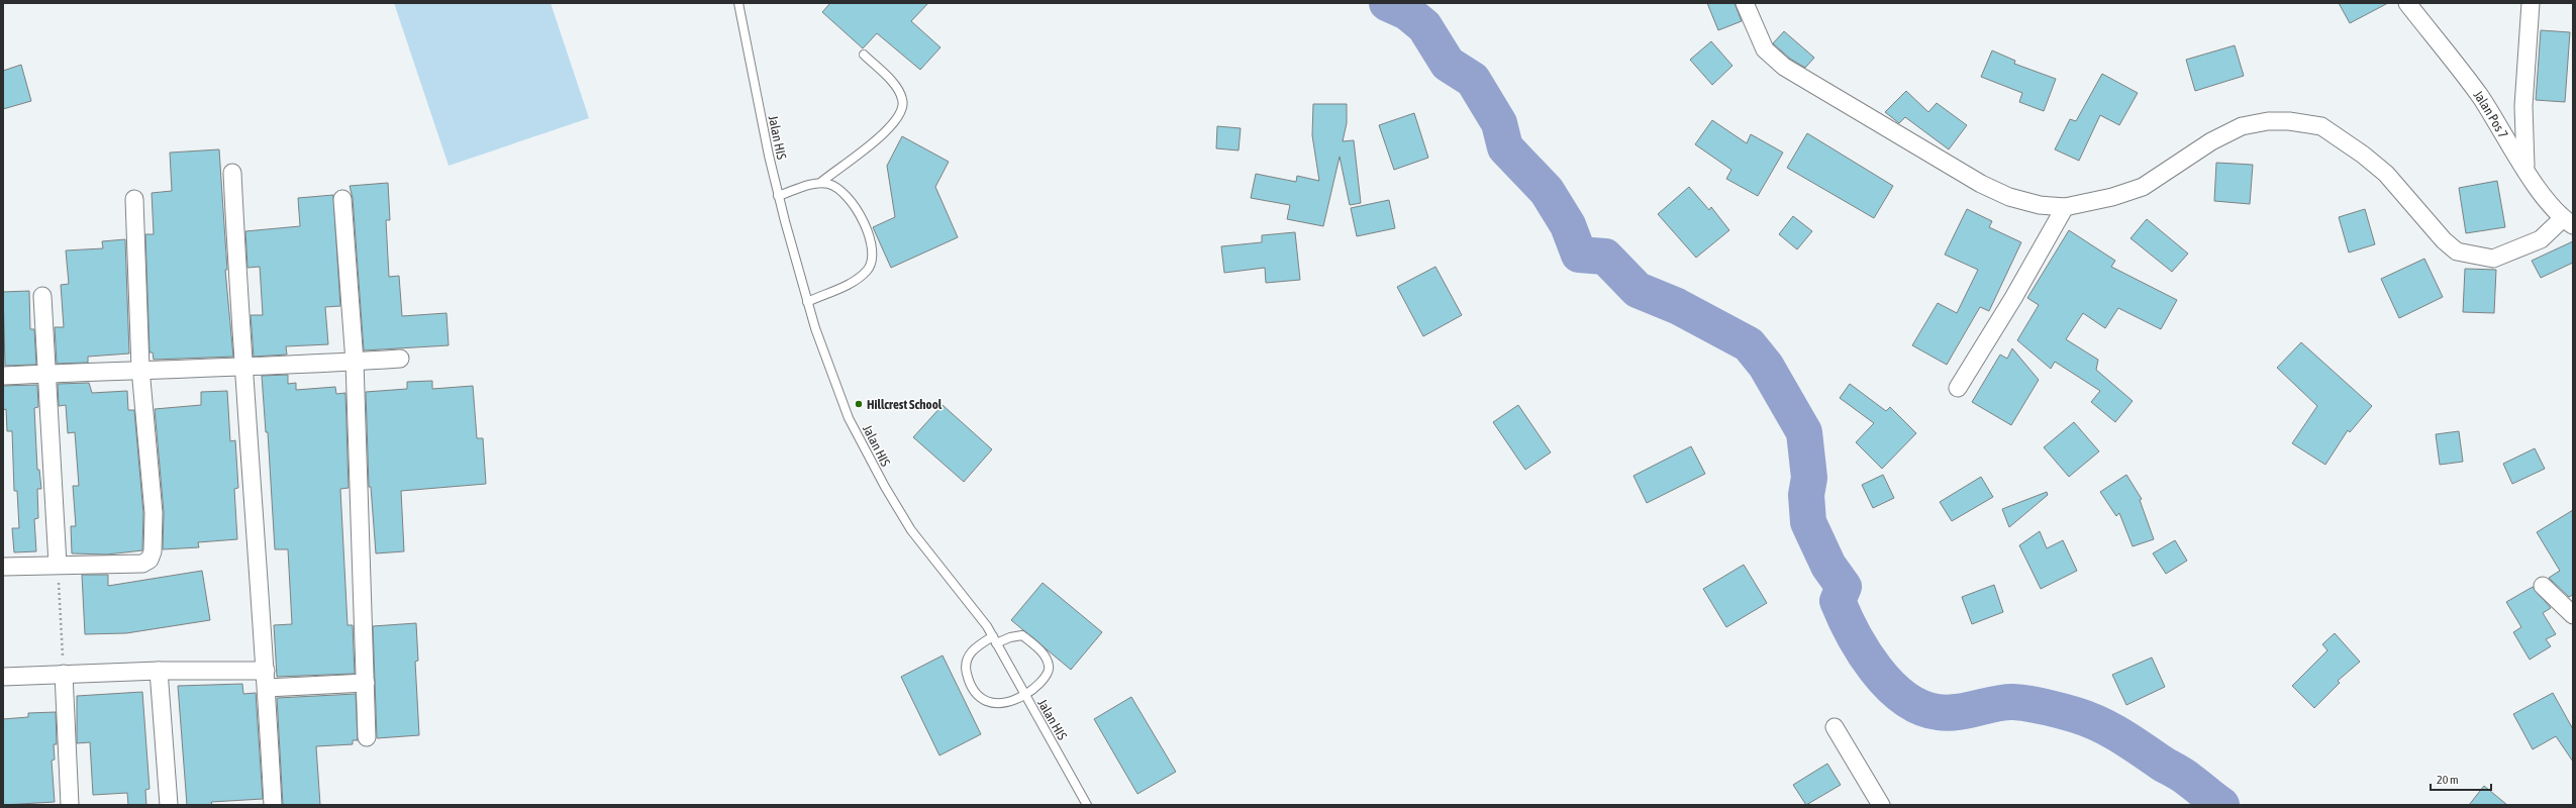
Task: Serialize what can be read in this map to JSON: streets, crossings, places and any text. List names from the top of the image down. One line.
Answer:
{"streets":{"street":["Jalan Pos 7"],"lane":["Jalan HIS"]},"places":["Hillcrest School"],"scale_bar":"20 m"}
